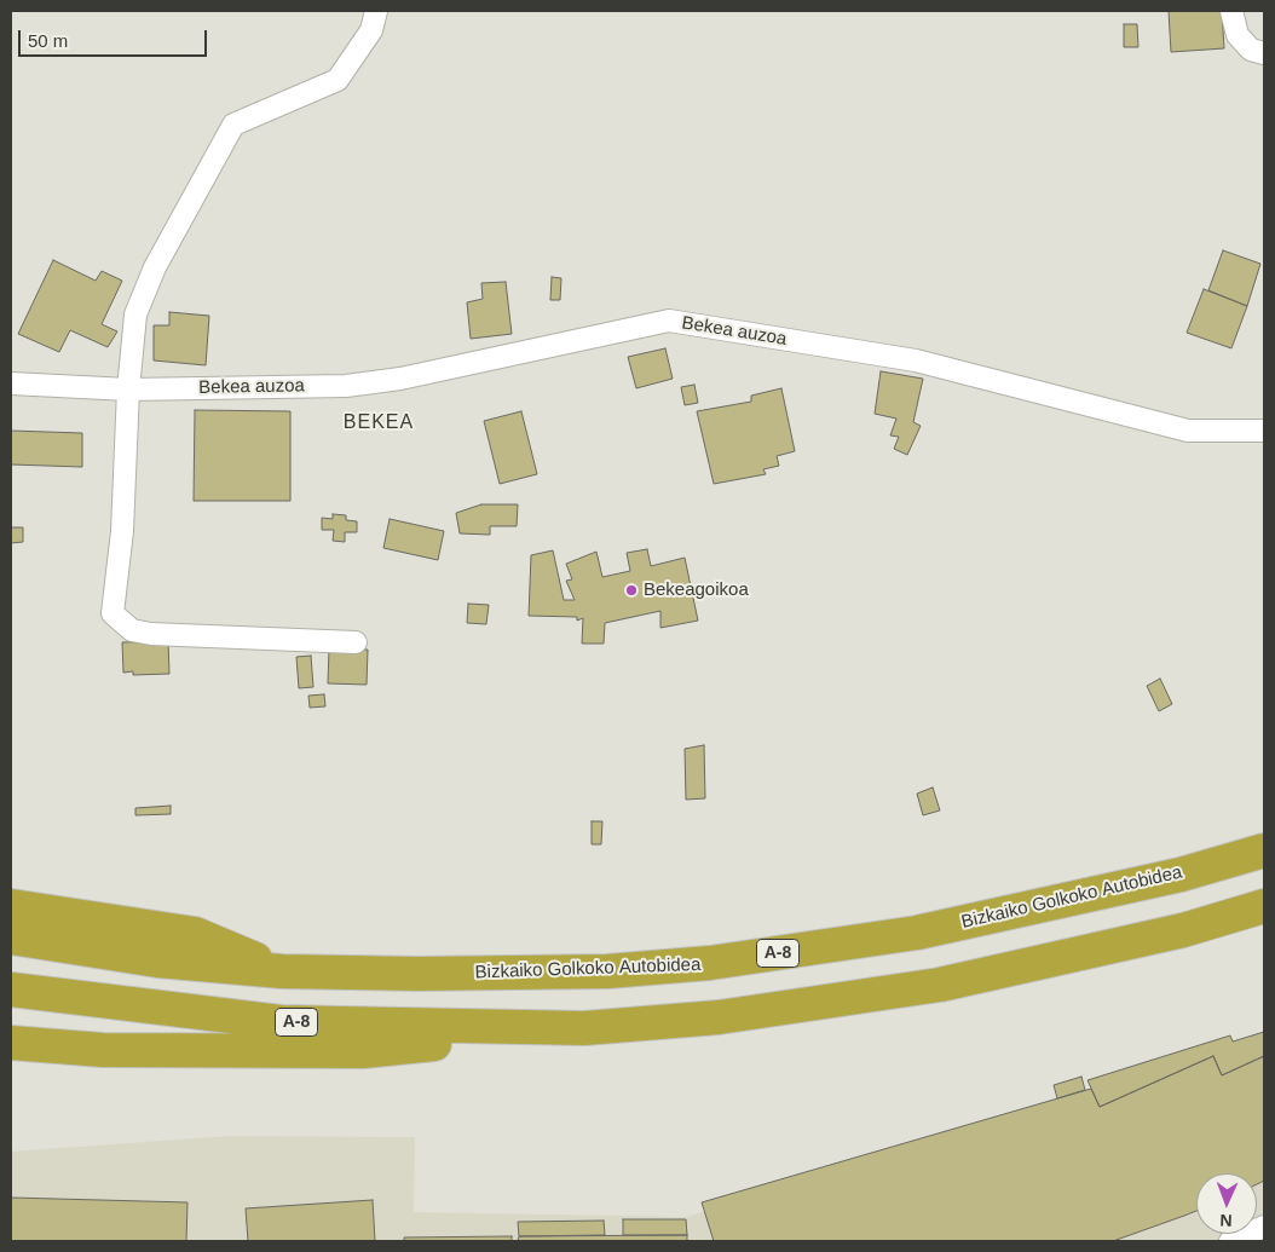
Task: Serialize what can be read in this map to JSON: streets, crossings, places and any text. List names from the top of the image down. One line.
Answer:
{"streets":{"highway":["Bizkaiko Golkoko Autobidea","A-8"],"street":["Bekea auzoa"]},"districts":["BEKEA"],"places":["Bekeagoikoa"],"scale_bar":"50 m","north":"bottom"}
